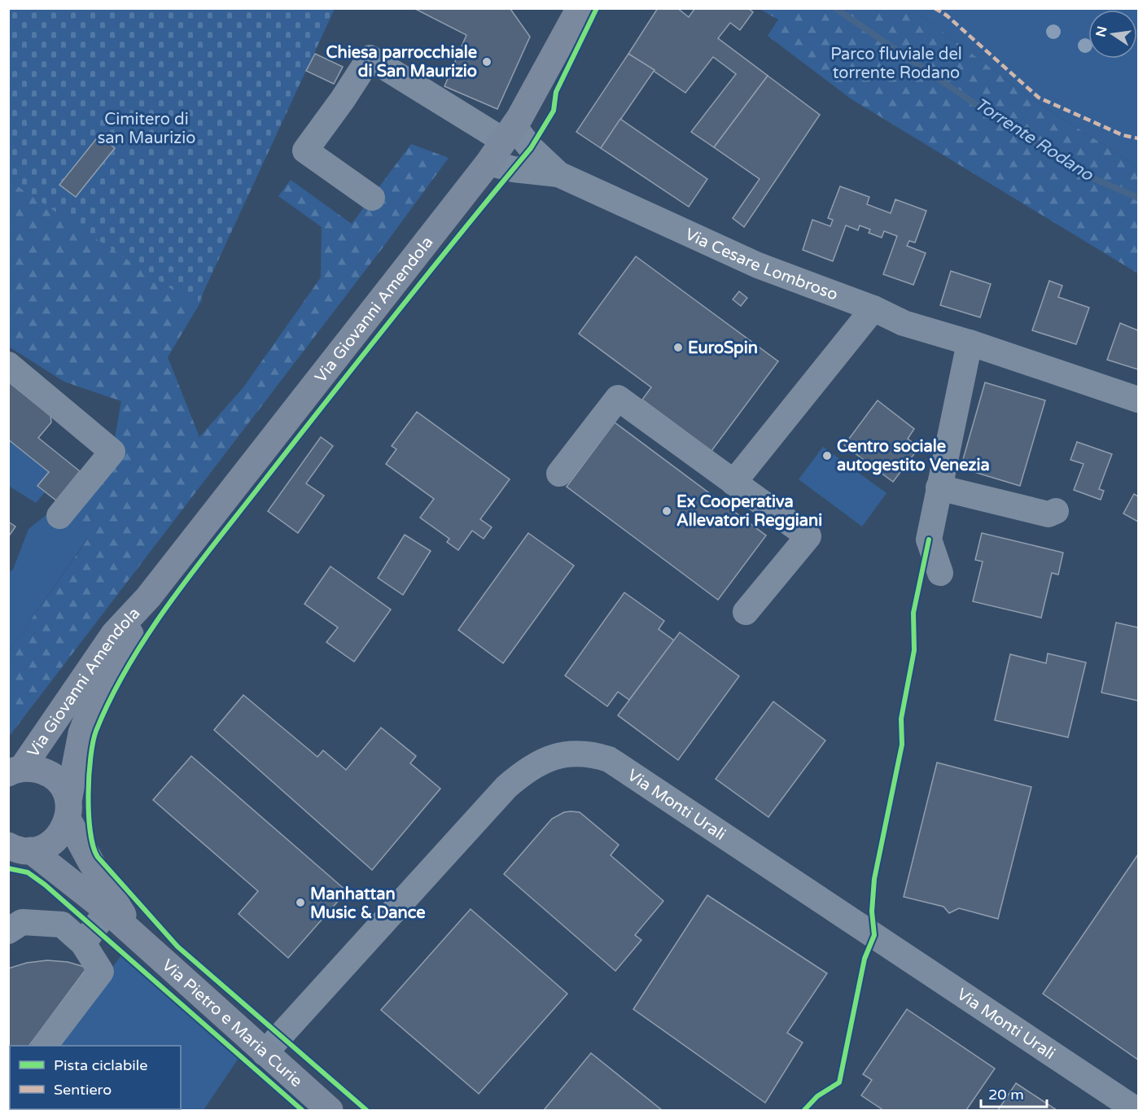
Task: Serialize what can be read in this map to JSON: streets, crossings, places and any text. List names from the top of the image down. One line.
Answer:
{"streets":{"main road":["Via Giovanni Amendola","Via Pietro e Maria Curie"],"street":["Via Cesare Lombroso","Via Monti Urali"]},"crossings":[["Via Cesare Lombroso","Via Giovanni Amendola"],["Via Giovanni Amendola","Via Pietro e Maria Curie"],["Via Monti Urali","Via Pietro e Maria Curie"]],"water":["Torrente Rodano"],"parks":["Parco fluviale del torrente Rodano","Cimitero di san Maurizio"],"places":["Chiesa parrocchiale di San Maurizio","EuroSpin","Centro sociale autogestito Venezia","Ex Cooperativa Allevatori Reggiani","Manhattan Music & Dance"],"legend":["Pista ciclabile","Sentiero"],"scale_bar":"20 m","north":"left"}
